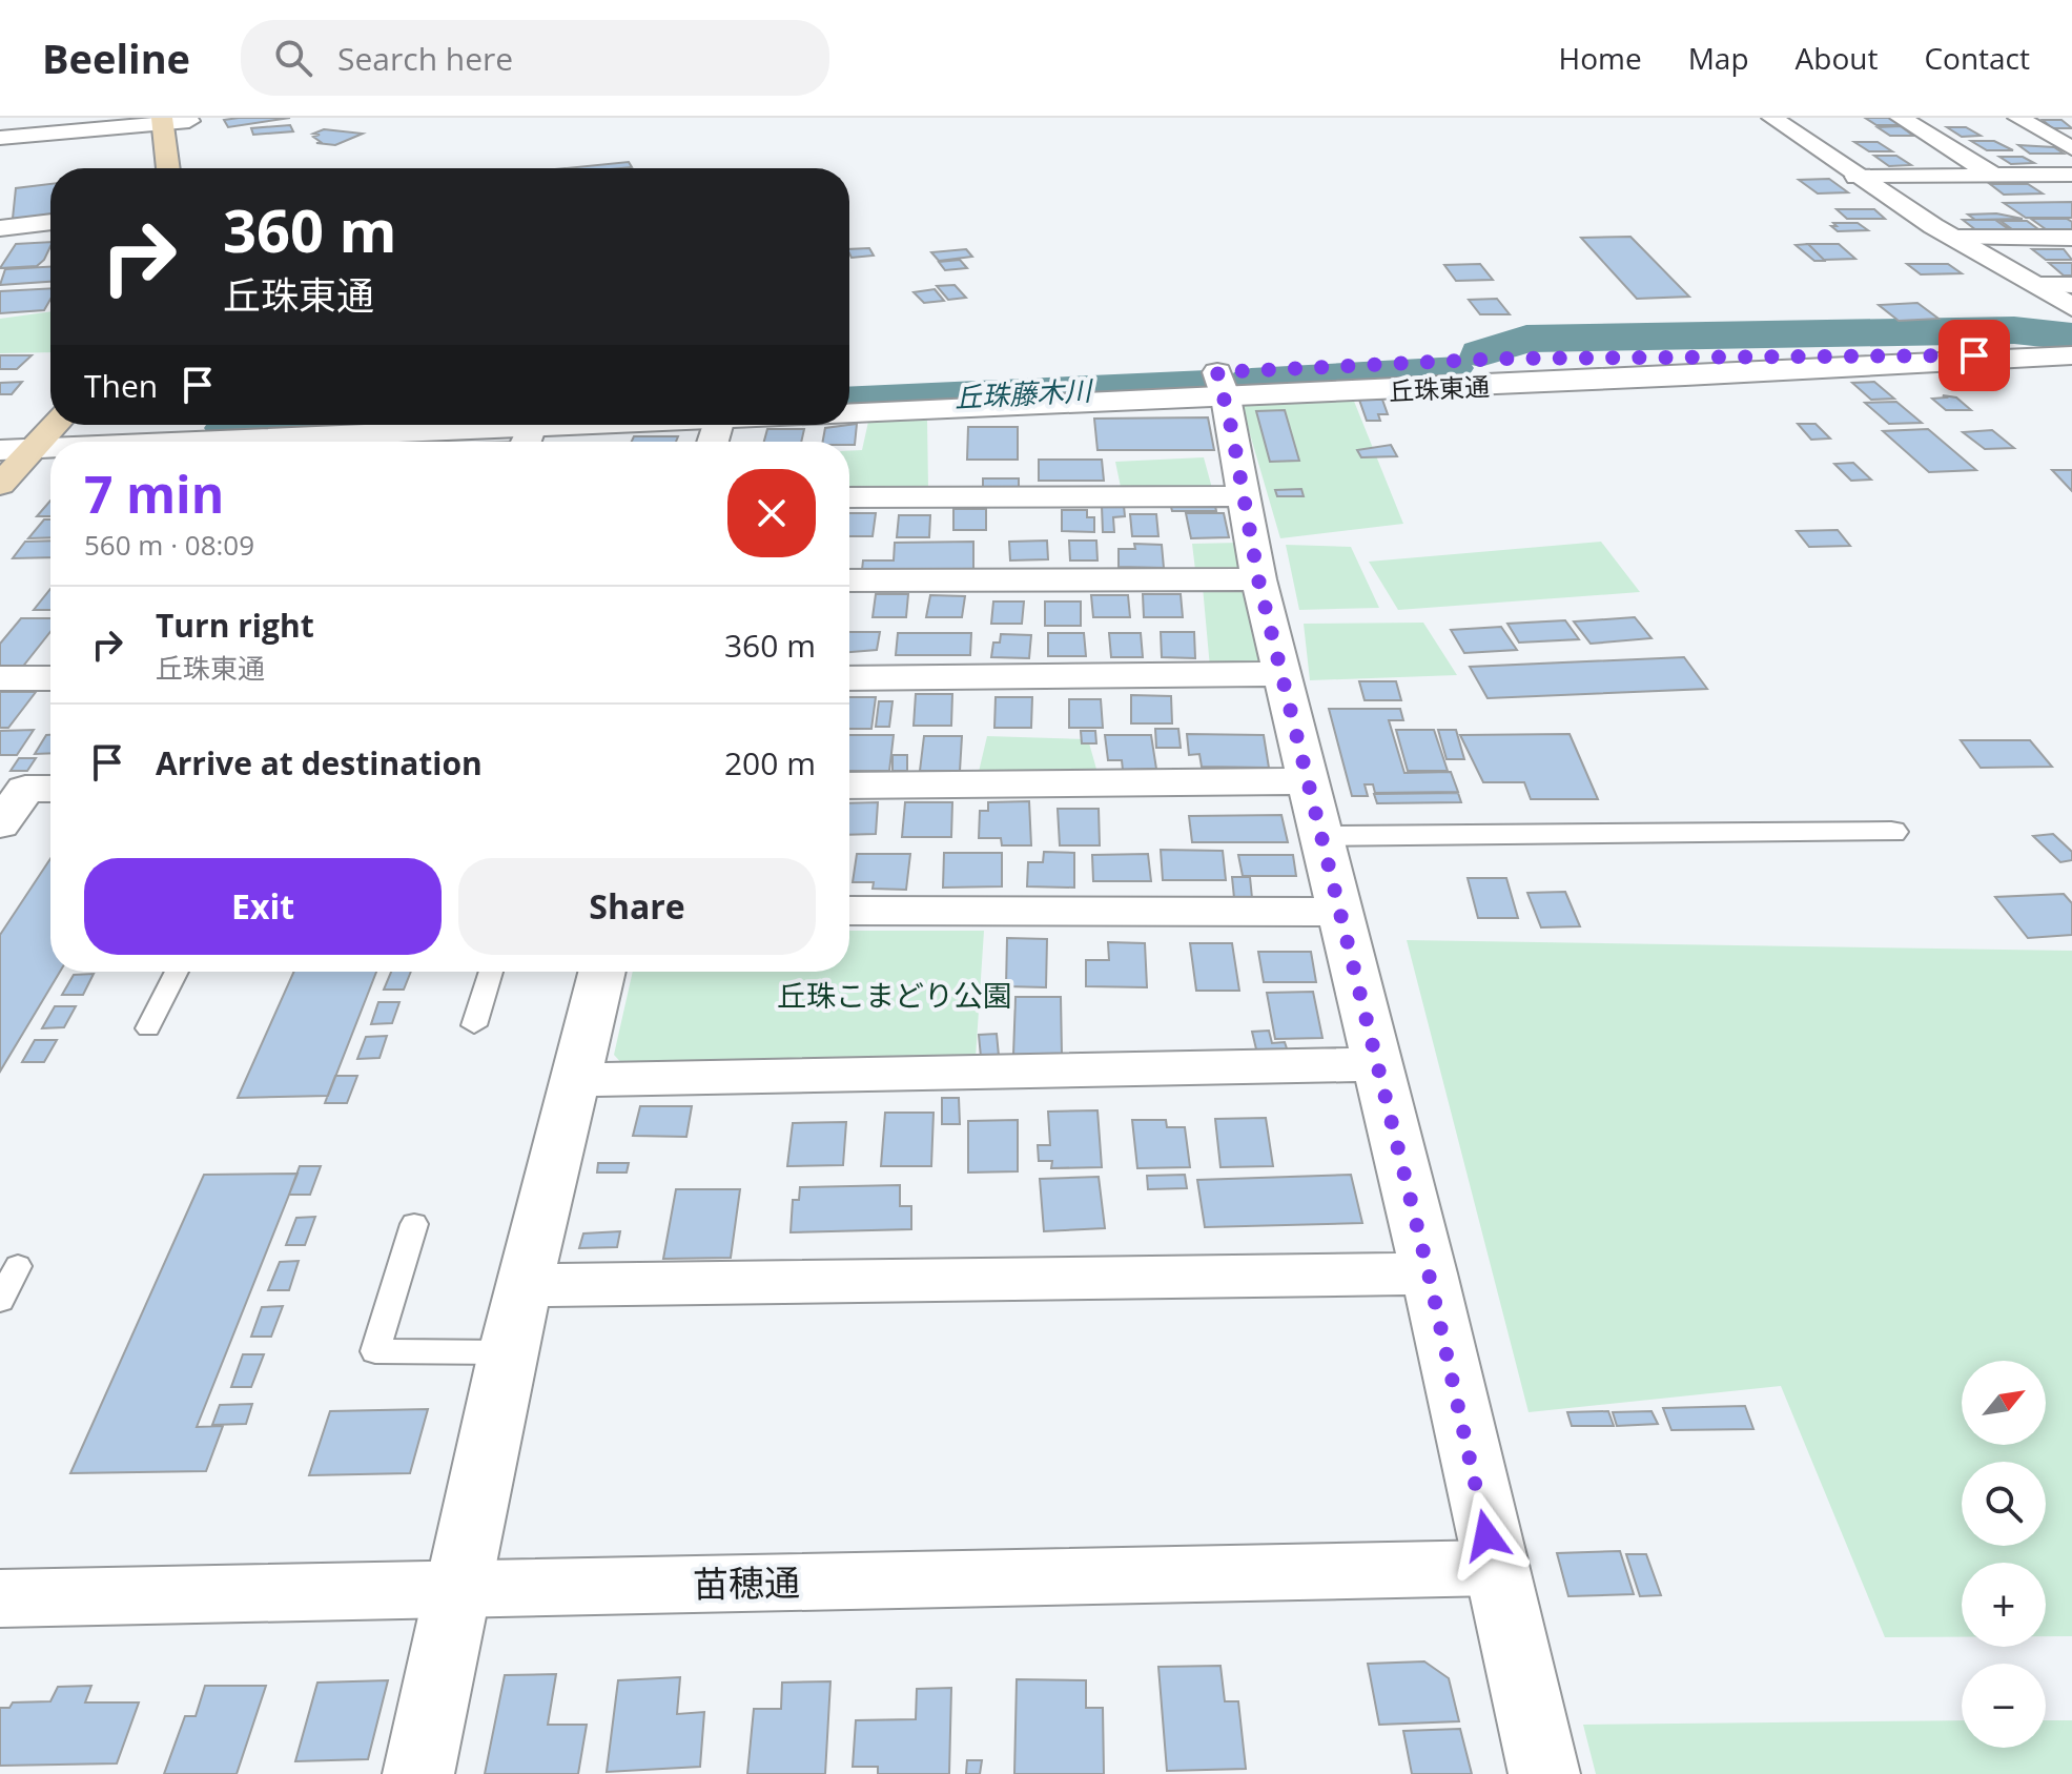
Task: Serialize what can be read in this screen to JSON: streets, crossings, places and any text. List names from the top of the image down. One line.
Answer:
{"streets":{"street":["丘珠東通","苗穂通"]},"water":["丘珠藤木川"],"parks":["丘珠こまどり公園"],"north":"top right","page":{"header":"Beeline","search":"Search here","nav":["Home","Map","About","Contact"],"turn":["360 m","丘珠東通"],"then":"Then","heading":["7 min","560 m · 08:09"],"list":[{"name":"Turn right","note":"丘珠東通","value":"360 m"},{"name":"Arrive at destination","value":"200 m"}],"buttons":["Exit","Share"],"map_buttons":["+","−"]}}
